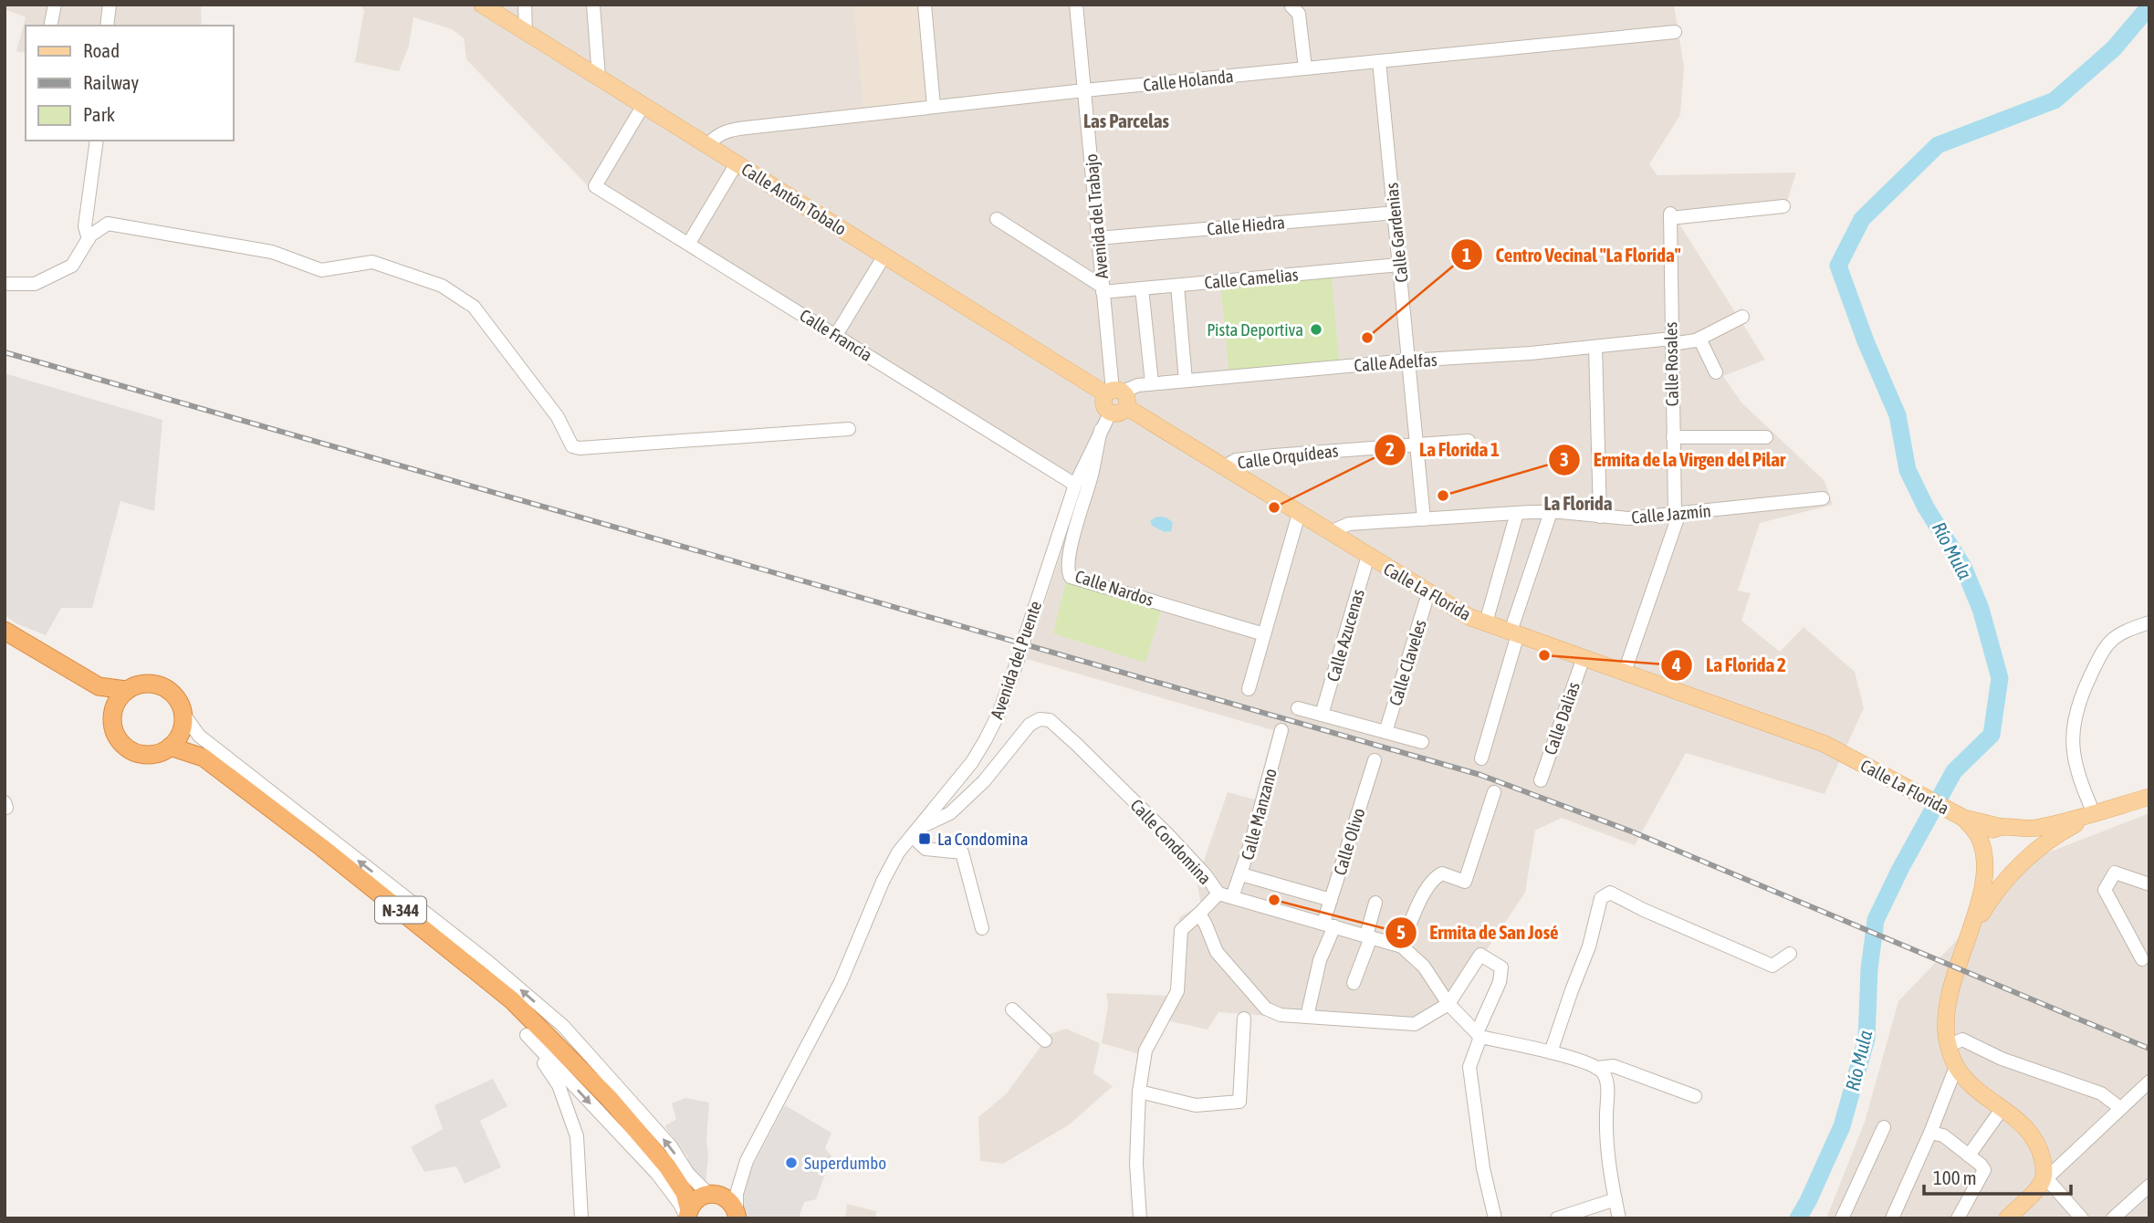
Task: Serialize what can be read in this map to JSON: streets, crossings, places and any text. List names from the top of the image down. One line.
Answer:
{"streets":{"highway":["N-344"],"main road":["Calle Antón Tobalo","Calle La Florida"],"street":["Calle Holanda","Avenida del Trabajo","Calle Hiedra","Calle Gardenias","Calle Camelias","Calle Francia","Calle Adelfas","Calle Rosales","Calle Orquídeas","Calle Jazmín","Calle Nardos","Calle Azucenas","Avenida del Puente","Calle Claveles","Calle Dalias","Calle Manzano","Calle Condomina","Calle Olivo"]},"crossings":[["Calle Holanda","Calle Antón Tobalo"],["Calle Holanda","Avenida del Trabajo"],["Calle Holanda","Calle Gardenias"],["Calle Antón Tobalo","Avenida del Trabajo"],["Calle Antón Tobalo","Calle Francia"],["Calle Antón Tobalo","Calle Adelfas"],["Calle Antón Tobalo","Calle La Florida"],["Calle Antón Tobalo","Avenida del Puente"],["Avenida del Trabajo","Calle Hiedra"],["Avenida del Trabajo","Calle Camelias"],["Avenida del Trabajo","Calle Adelfas"],["Avenida del Trabajo","Calle La Florida"],["Avenida del Trabajo","Avenida del Puente"],["Calle Hiedra","Calle Gardenias"],["Calle Gardenias","Calle Camelias"],["Calle Gardenias","Calle Adelfas"],["Calle Gardenias","Calle Orquídeas"],["Calle Gardenias","Calle Jazmín"],["Calle Francia","Avenida del Puente"],["Calle Adelfas","Calle Rosales"],["Calle Adelfas","Calle La Florida"],["Calle Adelfas","Avenida del Puente"],["Calle Rosales","Calle Jazmín"],["Calle Rosales","Calle La Florida"],["Calle Orquídeas","Calle La Florida"],["Calle Jazmín","Calle La Florida"],["Calle Nardos","Avenida del Puente"],["Calle La Florida","Calle Azucenas"],["Calle La Florida","Avenida del Puente"],["Calle La Florida","Calle Claveles"],["Calle La Florida","Calle Dalias"],["Avenida del Puente","Calle Condomina"],["Avenida del Puente","N-344"],["Calle Manzano","Calle Condomina"],["Calle Condomina","Calle Olivo"]],"districts":["Las Parcelas","La Florida"],"water":["Río Mula"],"places":{"other":["Pista Deportiva","Centro Vecinal \"La Florida\"","Ermita de la Virgen del Pilar","La Florida 1","La Florida 2","Ermita de San José","Superdumbo"],"transit":["La Condomina"]},"legend":["Road","Railway","Park"],"scale_bar":"100 m"}
